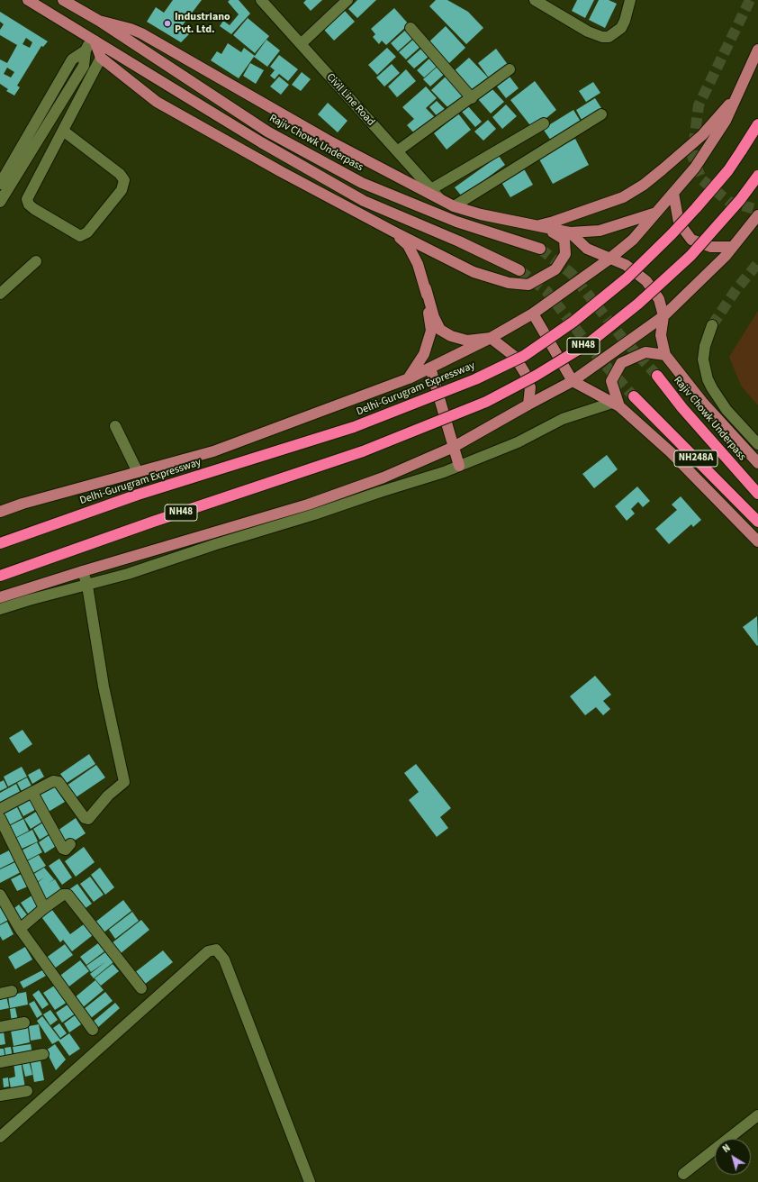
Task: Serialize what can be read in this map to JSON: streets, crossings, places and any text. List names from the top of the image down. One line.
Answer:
{"streets":{"highway":["Rajiv Chowk Underpass","NH48","Delhi-Gurugram Expressway","NH248A"],"street":["Civil Line Road"]},"places":["Industriano Pvt. Ltd."],"north":"top left"}
